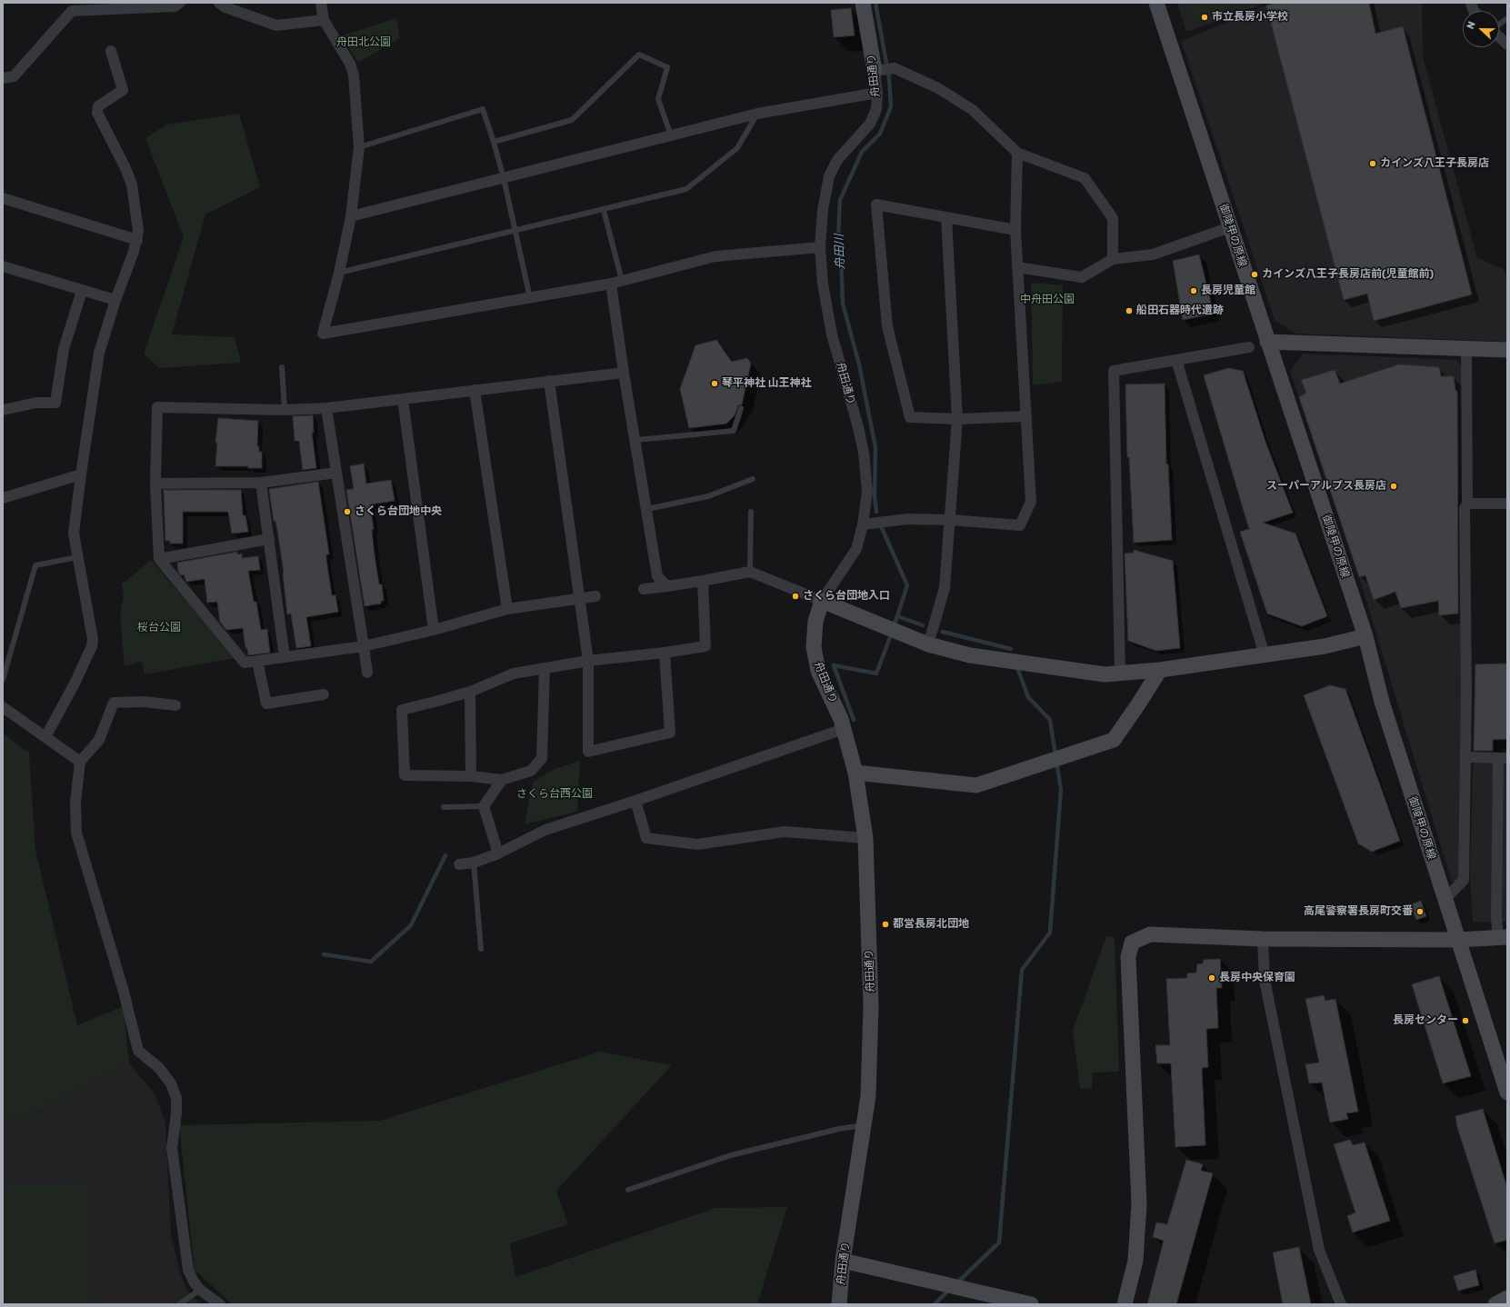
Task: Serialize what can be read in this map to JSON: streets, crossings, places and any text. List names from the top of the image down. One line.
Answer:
{"streets":{"street":["舟田通り","御陵甲の原線"]},"water":["舟田川"],"parks":["舟田北公園","中舟田公園","桜台公園","さくら台西公園"],"places":["市立長房小学校","カインズ八王子長房店","カインズ八王子長房店前(児童館前)","長房児童館","船田石器時代遺跡","琴平神社 山王神社","スーパーアルプス長房店","さくら台団地中央","さくら台団地入口","高尾警察署長房町交番","都営長房北団地","長房中央保育園","長房センター"],"north":"left"}
